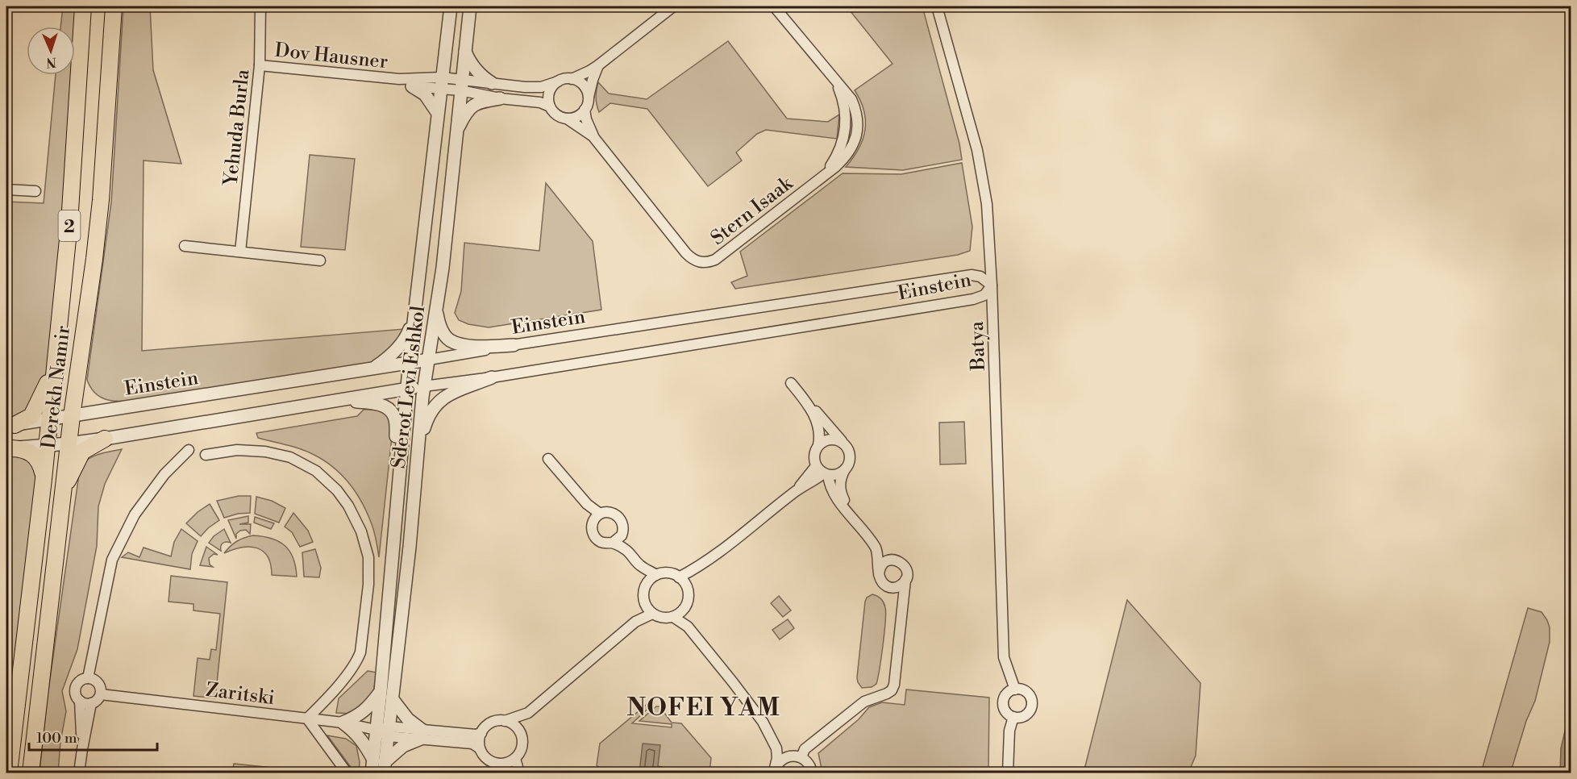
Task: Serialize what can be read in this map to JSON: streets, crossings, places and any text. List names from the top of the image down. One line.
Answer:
{"streets":{"highway":["2","Derekh Namir"],"street":["Dov Hausner","Yehuda Burla","Stern Isaak","Einstein","Batya","Sderot Levi Eshkol","Zaritski"]},"crossings":[["Dov Hausner","Yehuda Burla"],["Dov Hausner","Sderot Levi Eshkol"],["Einstein","Batya"],["Einstein","Derekh Namir"],["Einstein","Sderot Levi Eshkol"],["Sderot Levi Eshkol","Zaritski"]],"districts":["NOFEI YAM"],"scale_bar":"100 m","north":"bottom"}
